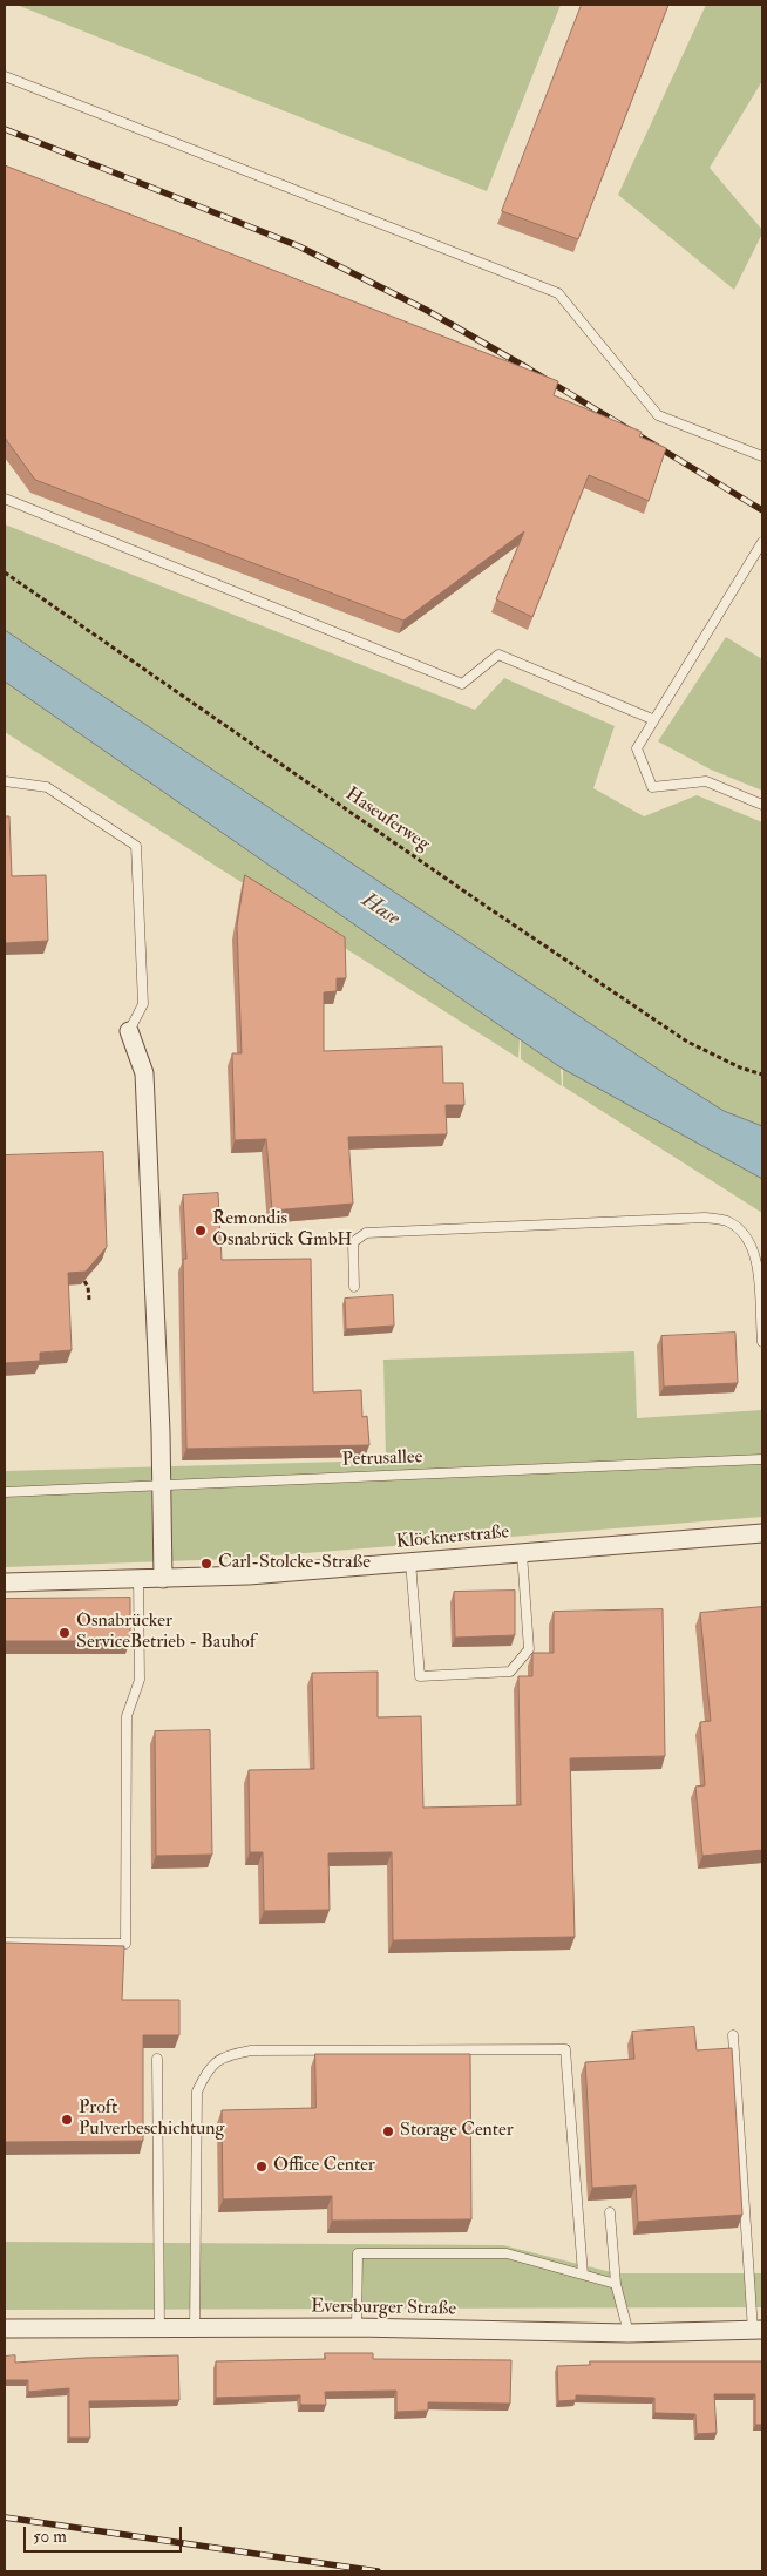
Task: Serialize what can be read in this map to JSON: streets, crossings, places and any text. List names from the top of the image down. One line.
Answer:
{"streets":{"street":["Klöcknerstraße","Eversburger Straße"],"lane":["Petrusallee"],"path":["Haseuferweg"]},"water":["Hase"],"places":["Remondis Osnabrück GmbH","Carl-Stolcke-Straße","Osnabrücker ServiceBetrieb - Bauhof","Proft Pulverbeschichtung","Storage Center","Office Center"],"scale_bar":"50 m"}
